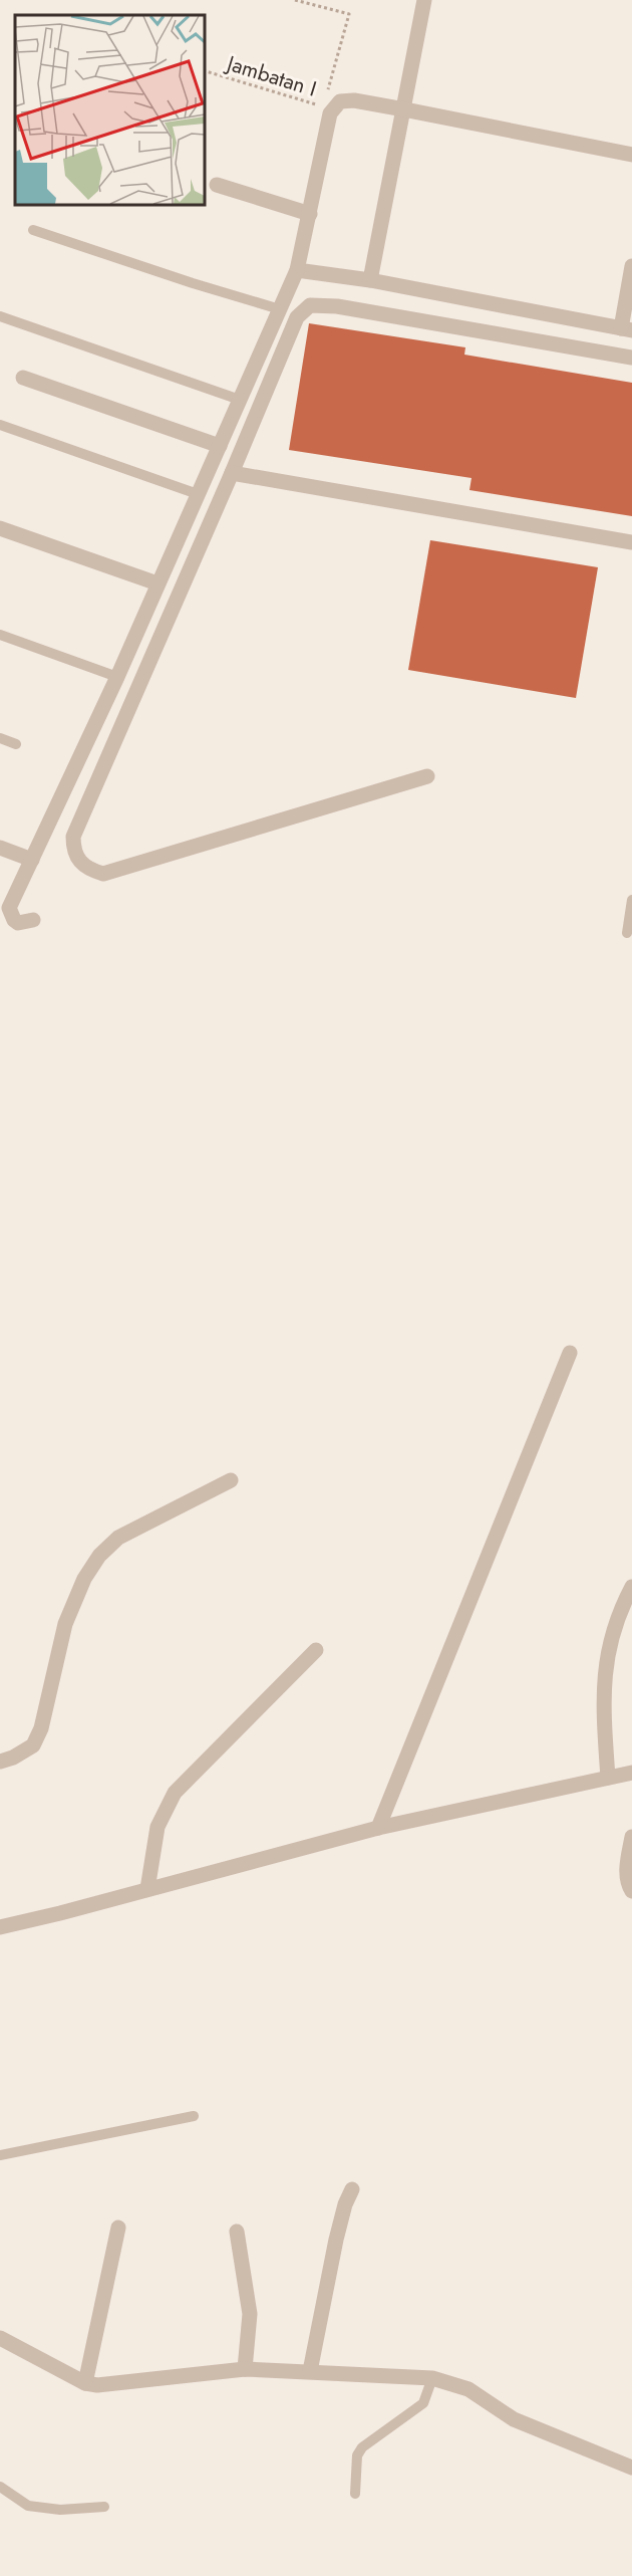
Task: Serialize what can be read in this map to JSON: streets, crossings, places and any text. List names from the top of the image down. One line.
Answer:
{"streets":{"path":["Jambatan I"]}}
